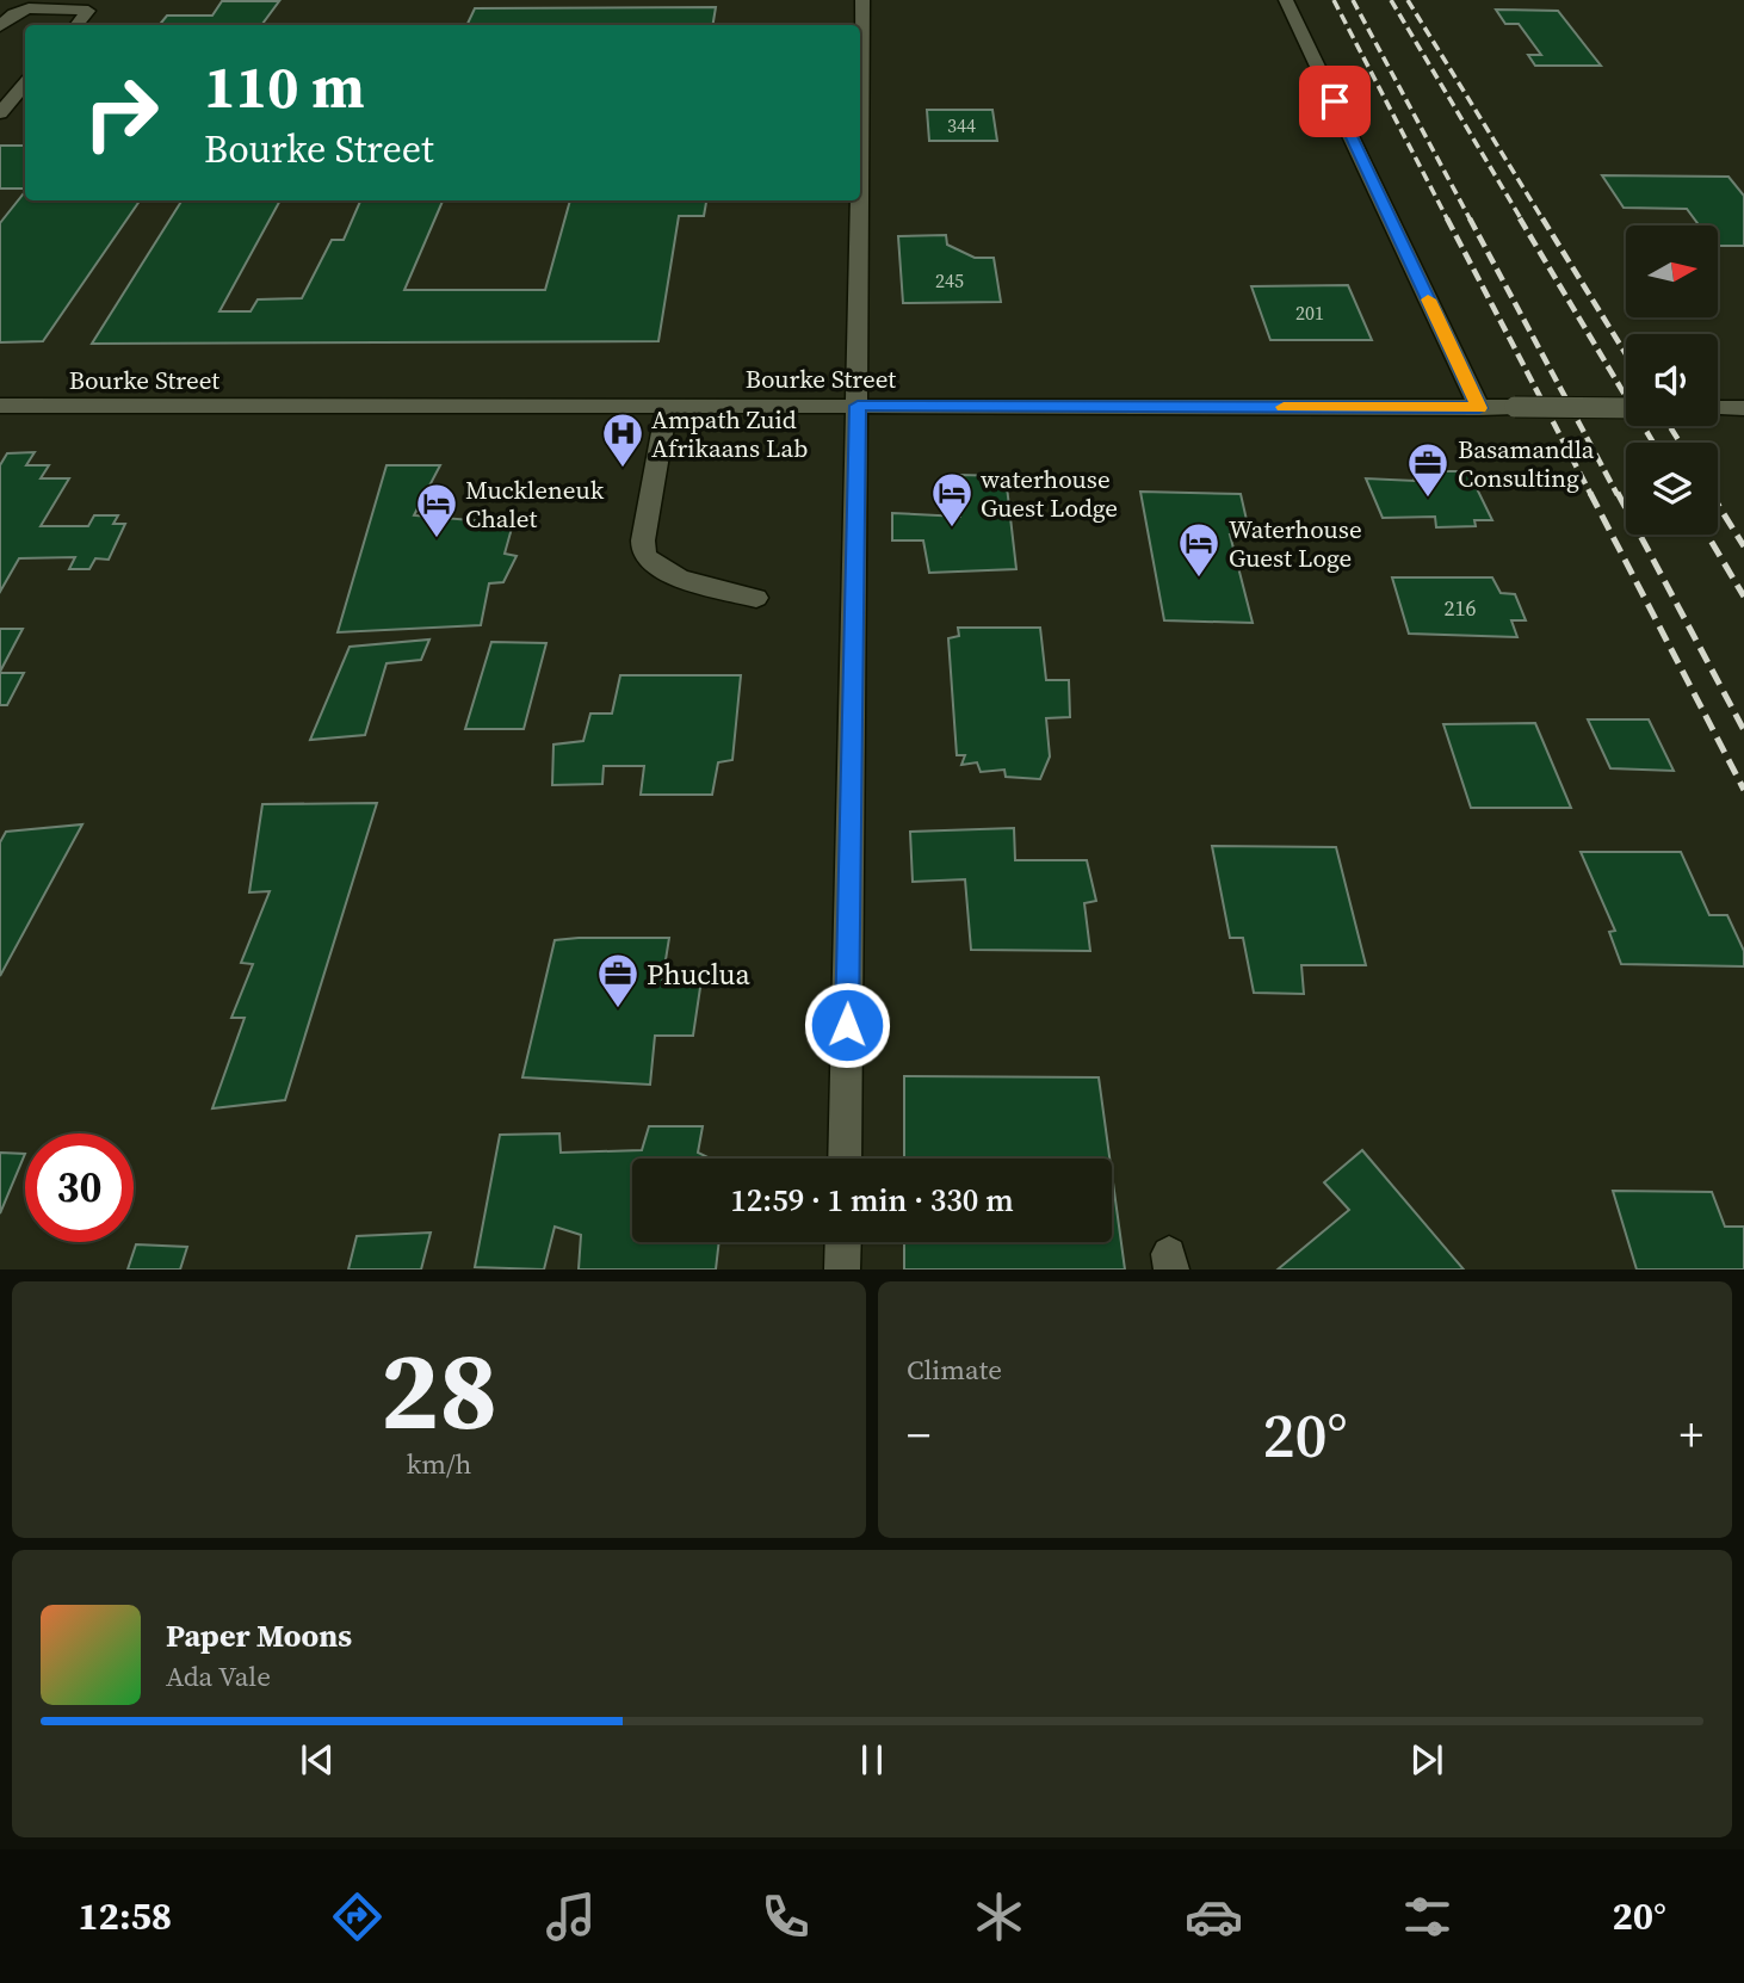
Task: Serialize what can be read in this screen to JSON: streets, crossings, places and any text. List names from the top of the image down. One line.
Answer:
{"streets":{"street":["Bourke Street"]},"places":{"hospital":["Ampath Zuid Afrikaans Lab"],"office":["Basamandla Consulting","Phuclua"],"hotel":["waterhouse Guest Lodge","Muckleneuk Chalet","Waterhouse Guest Loge"]},"house_numbers":["344","245","201","216"],"north":"right","page":{"turn":["110 m","Bourke Street"],"limit":"30","trip":"12:59 · 1 min · 330 m","tile":[["28","km/h"],"Climate"],"heat":["−","20°","+"],"song":["Paper Moons","Ada Vale"],"tabs":["12:58","20°"]}}
